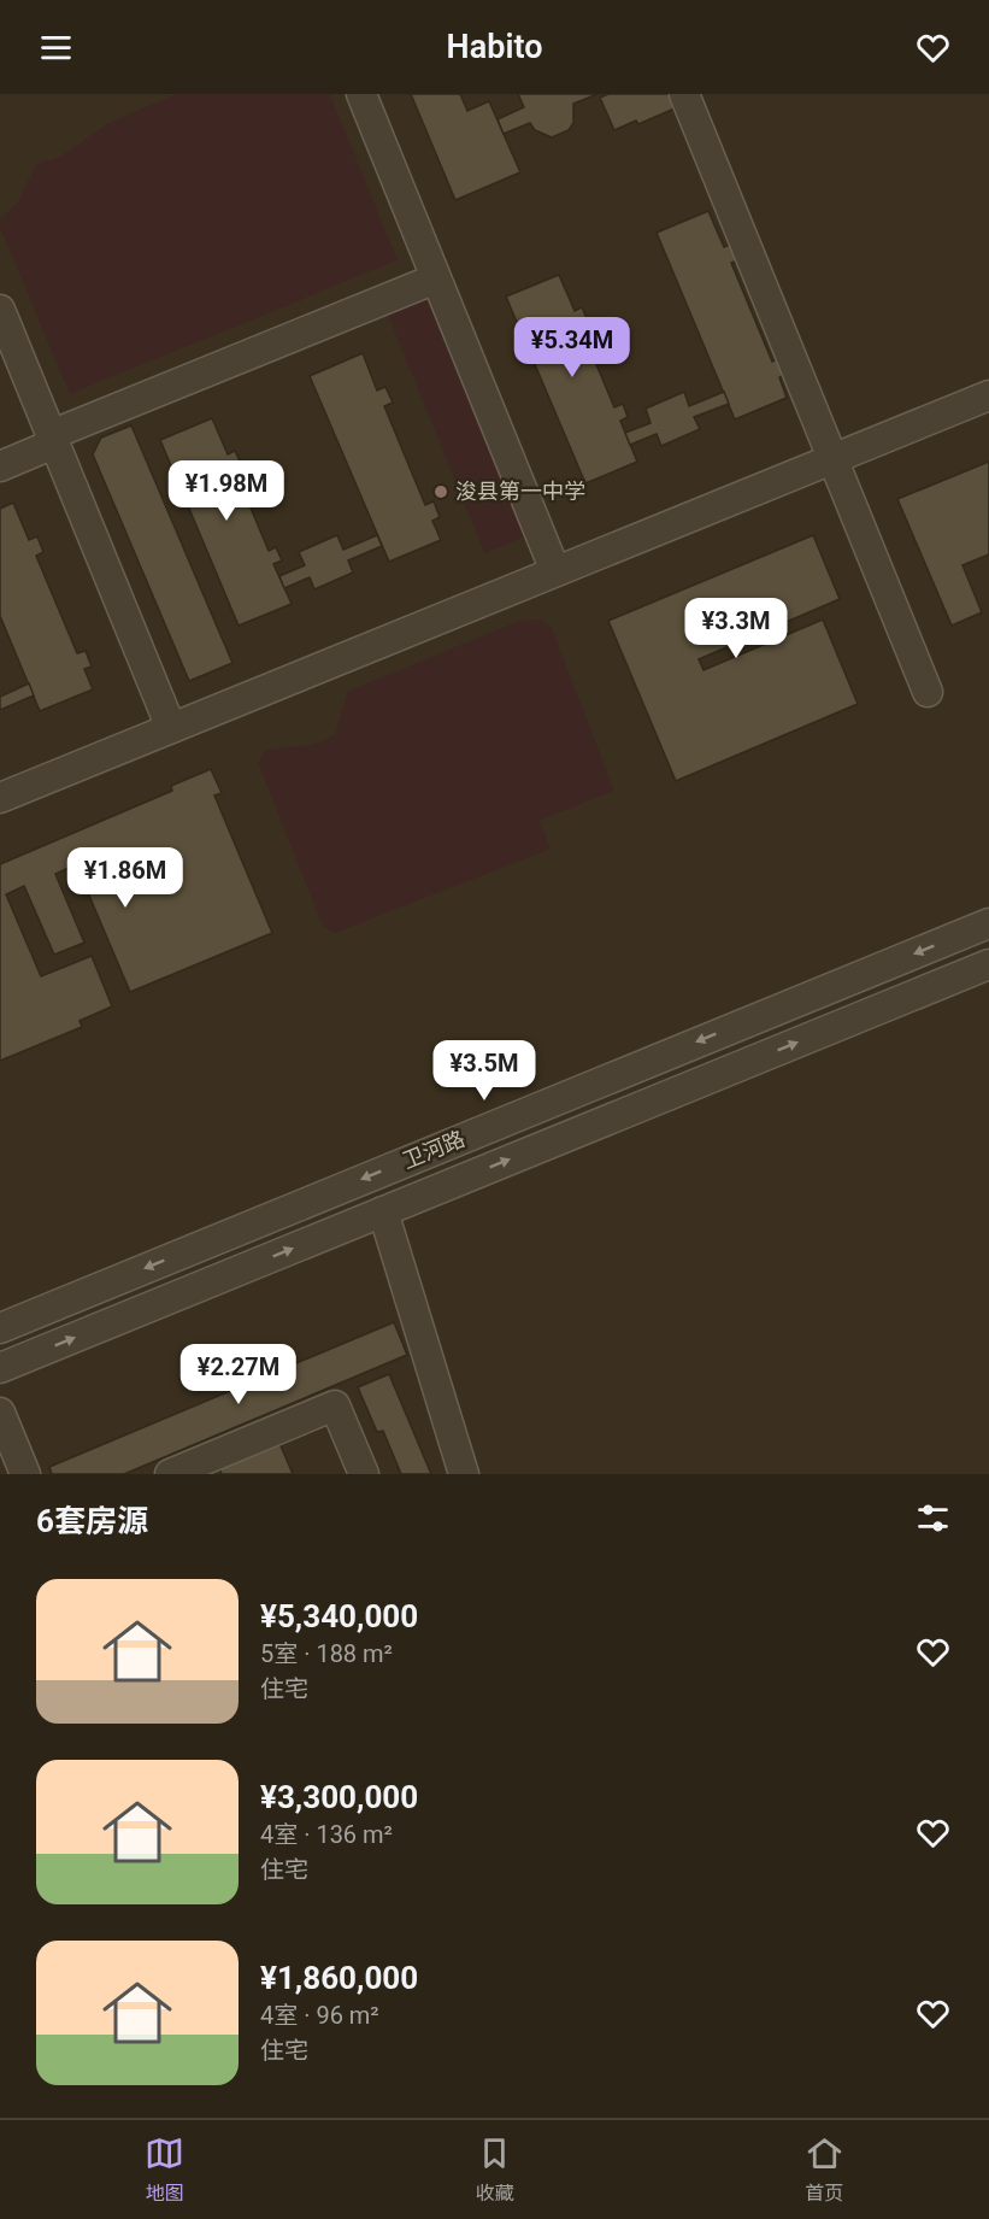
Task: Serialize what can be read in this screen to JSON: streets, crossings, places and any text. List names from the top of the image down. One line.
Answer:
{"streets":{"street":["卫河路"]},"places":["浚县第一中学"],"page":{"header":"Habito","price":["¥5.34M","¥1.98M","¥3.3M","¥1.86M","¥3.5M","¥2.27M"],"heading":"6套房源","list":[{"name":"¥5,340,000","note":"5室 · 188 m² · 住宅"},{"name":"¥3,300,000","note":"4室 · 136 m² · 住宅"},{"name":"¥1,860,000","note":"4室 · 96 m² · 住宅"}],"tabs":["地图","收藏","首页"]}}
